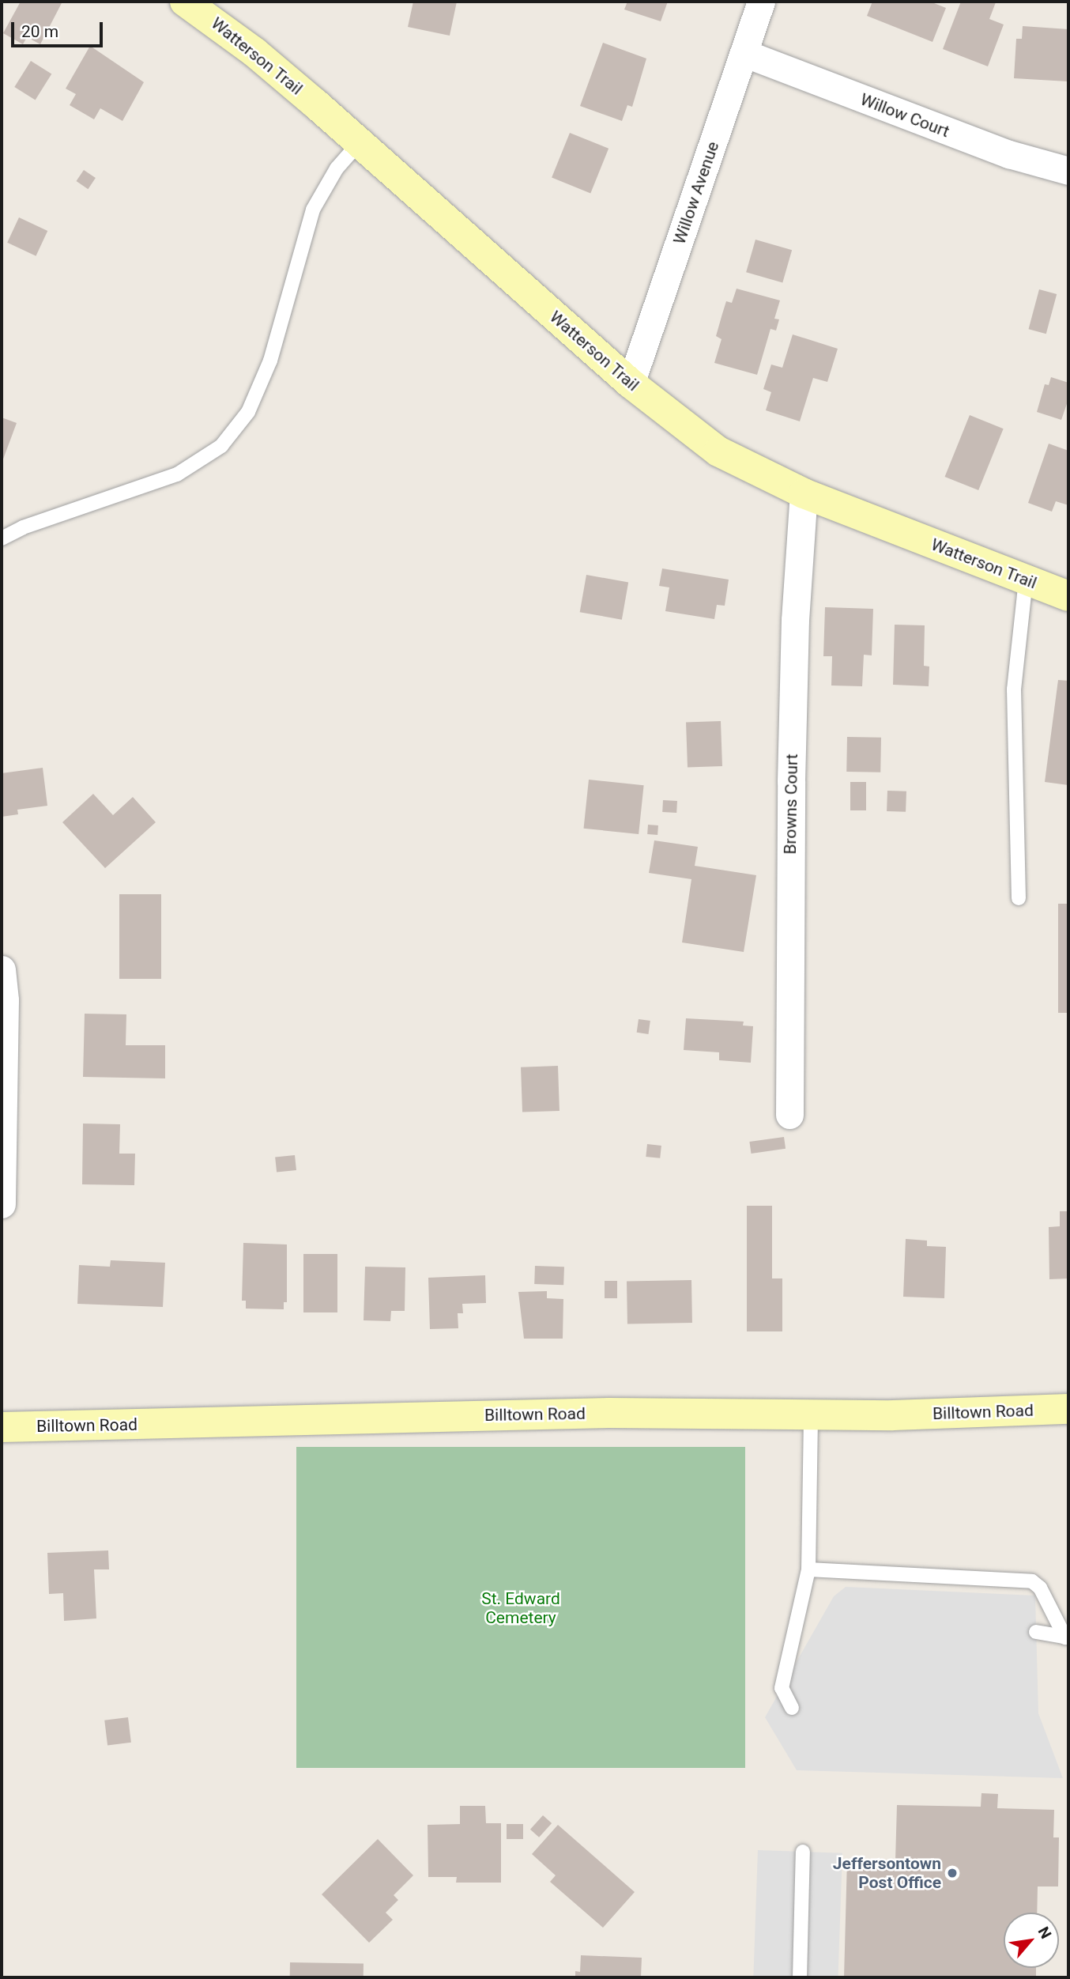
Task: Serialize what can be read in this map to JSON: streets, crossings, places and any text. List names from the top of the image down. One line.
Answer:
{"streets":{"main road":["Watterson Trail","Billtown Road"],"street":["Willow Court","Willow Avenue","Browns Court"]},"crossings":[["Watterson Trail","Willow Avenue"],["Watterson Trail","Browns Court"],["Willow Court","Willow Avenue"]],"parks":["St. Edward Cemetery"],"places":["Jeffersontown Post Office"],"scale_bar":"20 m","north":"top right"}
